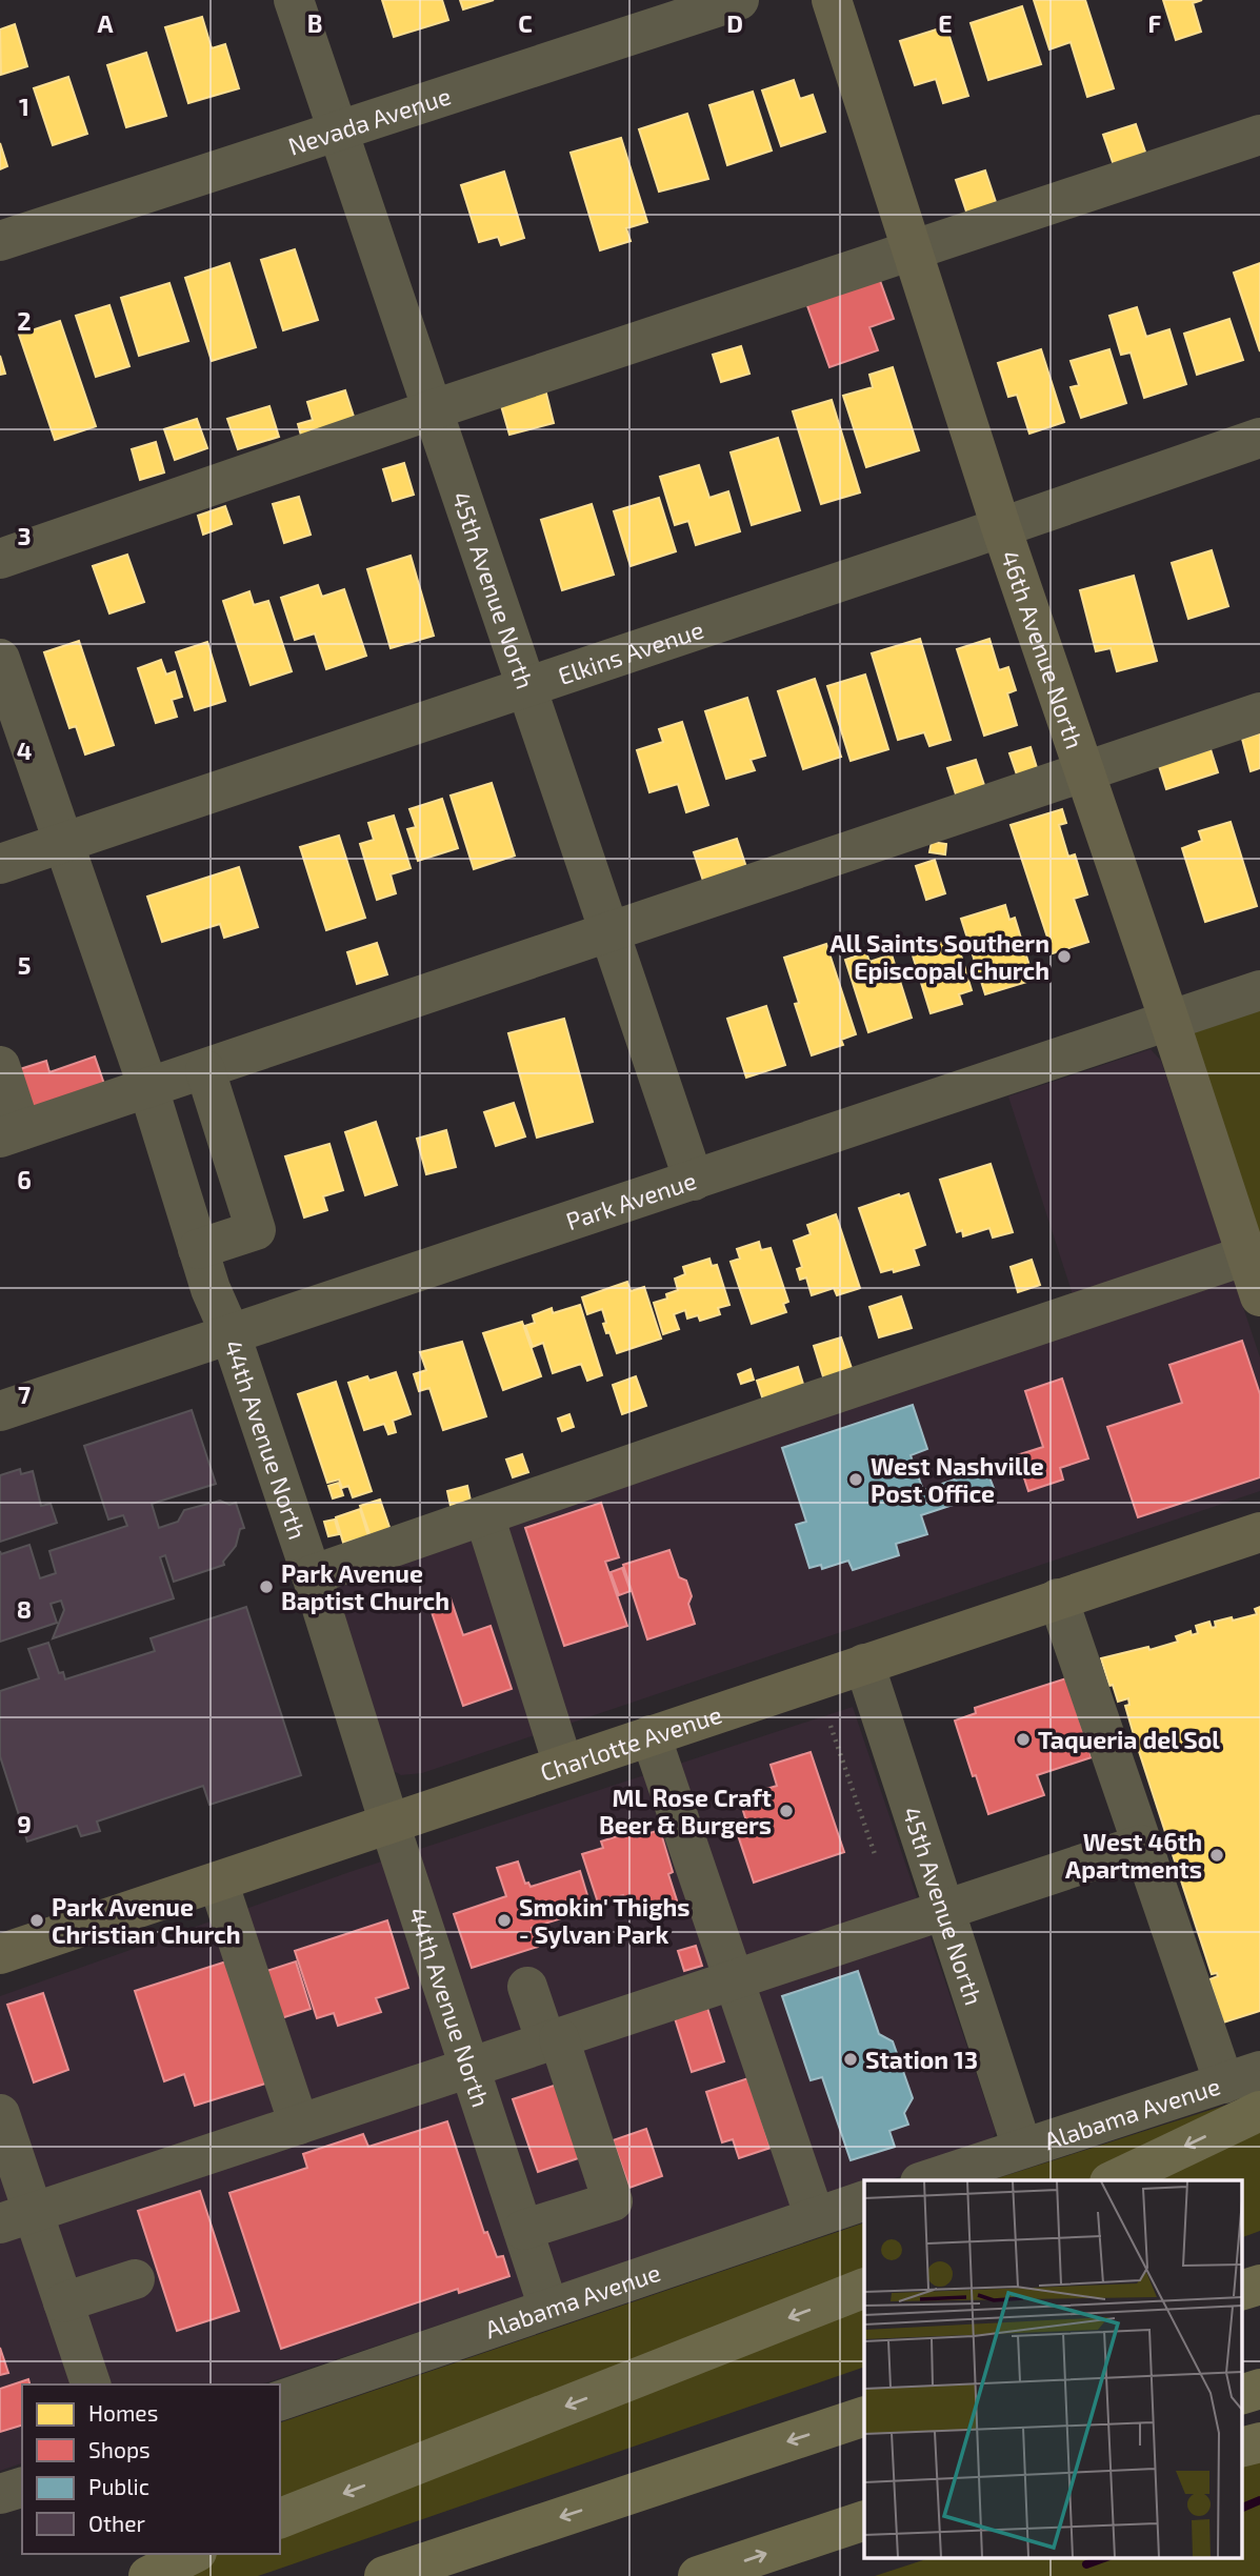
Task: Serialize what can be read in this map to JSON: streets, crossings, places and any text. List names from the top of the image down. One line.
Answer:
{"streets":{"main road":["46th Avenue North","Charlotte Avenue"],"street":["Nevada Avenue","45th Avenue North","Elkins Avenue","Park Avenue","44th Avenue North","Alabama Avenue"]},"crossings":[["Nevada Avenue","45th Avenue North"],["45th Avenue North","Elkins Avenue"],["45th Avenue North","Park Avenue"],["45th Avenue North","Charlotte Avenue"],["45th Avenue North","Alabama Avenue"],["46th Avenue North","Elkins Avenue"],["46th Avenue North","Park Avenue"],["Elkins Avenue","44th Avenue North"],["Park Avenue","44th Avenue North"],["44th Avenue North","Charlotte Avenue"],["44th Avenue North","Alabama Avenue"]],"places":["All Saints Southern Episcopal Church","West Nashville Post Office","Park Avenue Baptist Church","Taqueria del Sol","ML Rose Craft Beer & Burgers","West 46th Apartments","Park Avenue Christian Church","Smokin' Thighs - Sylvan Park","Station 13"],"legend":["Homes","Shops","Public","Other"],"grid":{"columns":["A","B","C","D","E","F"],"rows":["1","2","3","4","5","6","7","8","9"]}}
